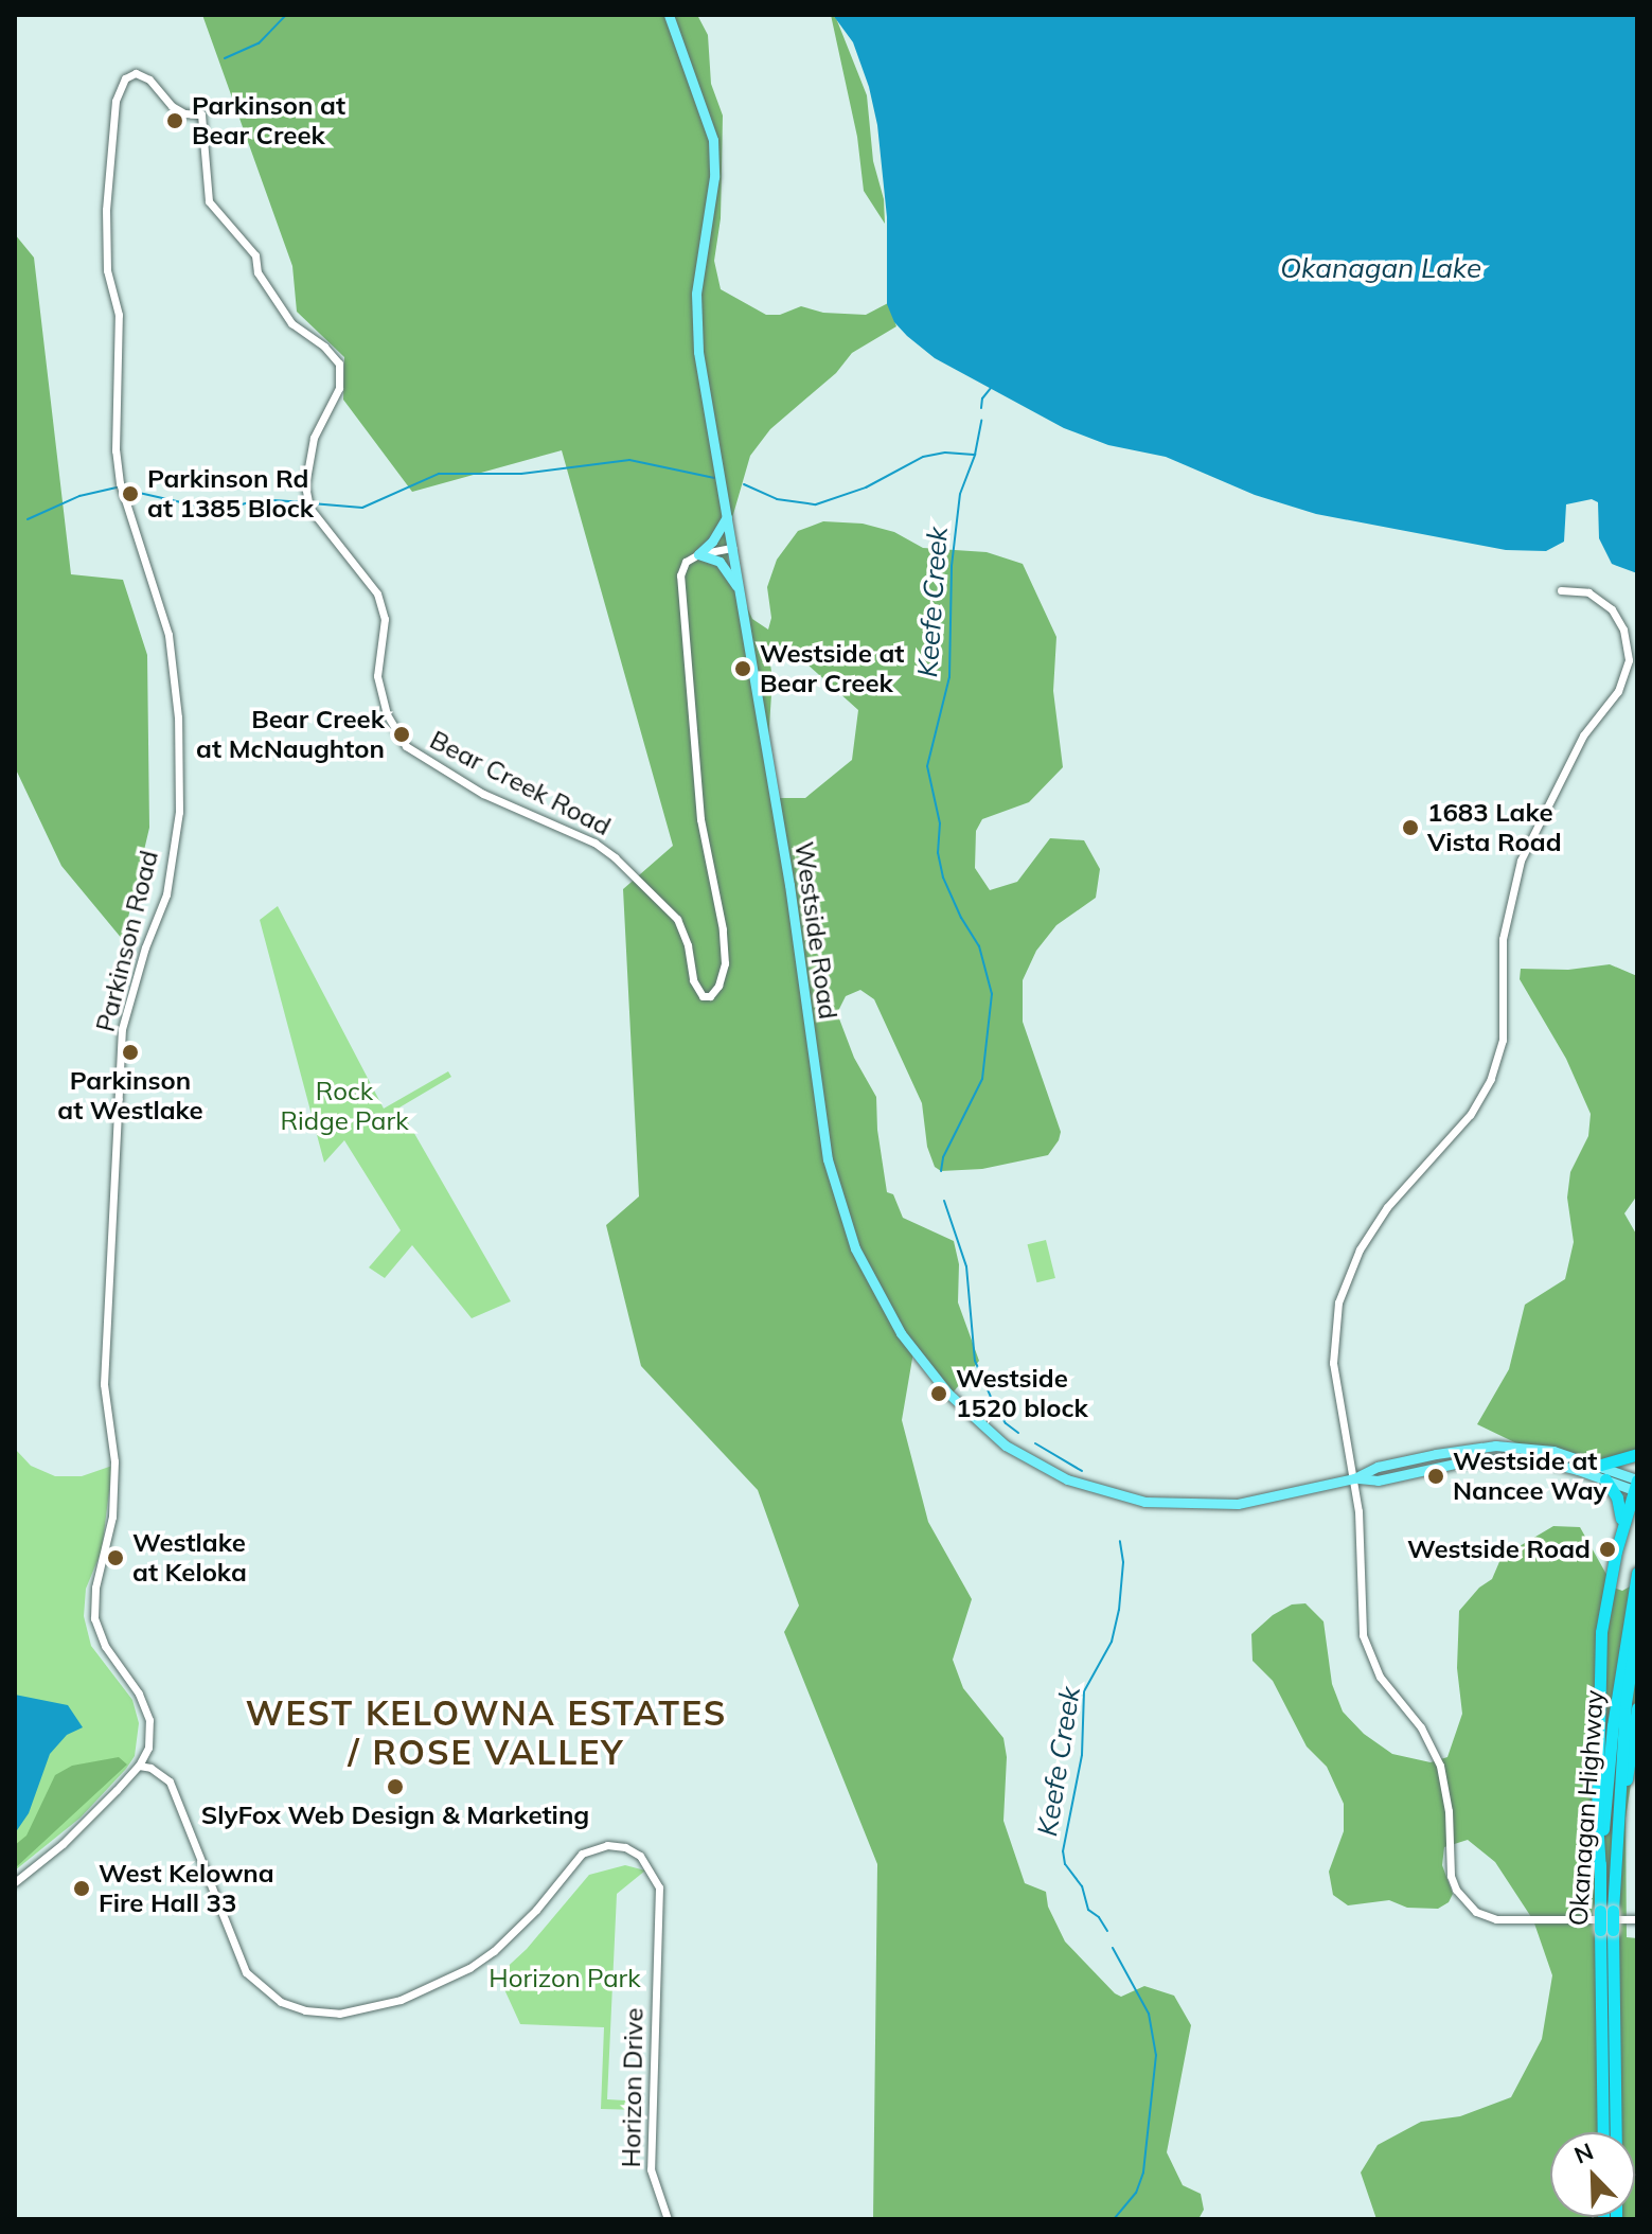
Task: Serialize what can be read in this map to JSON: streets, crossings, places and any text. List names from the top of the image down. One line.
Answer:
{"streets":{"highway":["Okanagan Highway"],"main road":["Westside Road"],"street":["Bear Creek Road","Parkinson Road","Horizon Drive"]},"crossings":[["Bear Creek Road","Parkinson Road"],["Parkinson Road","Horizon Drive"]],"districts":["WEST KELOWNA ESTATES / ROSE VALLEY"],"water":["Okanagan Lake","Keefe Creek"],"parks":["Rock Ridge Park","Horizon Park"],"places":["Parkinson at Bear Creek","Parkinson Rd at 1385 Block","Westside at Bear Creek","Bear Creek at McNaughton","1683 Lake Vista Road","Parkinson at Westlake","Westside 1520 block","Westside at Nancee Way","Westside Road","Westlake at Keloka","SlyFox Web Design & Marketing","West Kelowna Fire Hall 33"],"north":"top left"}
